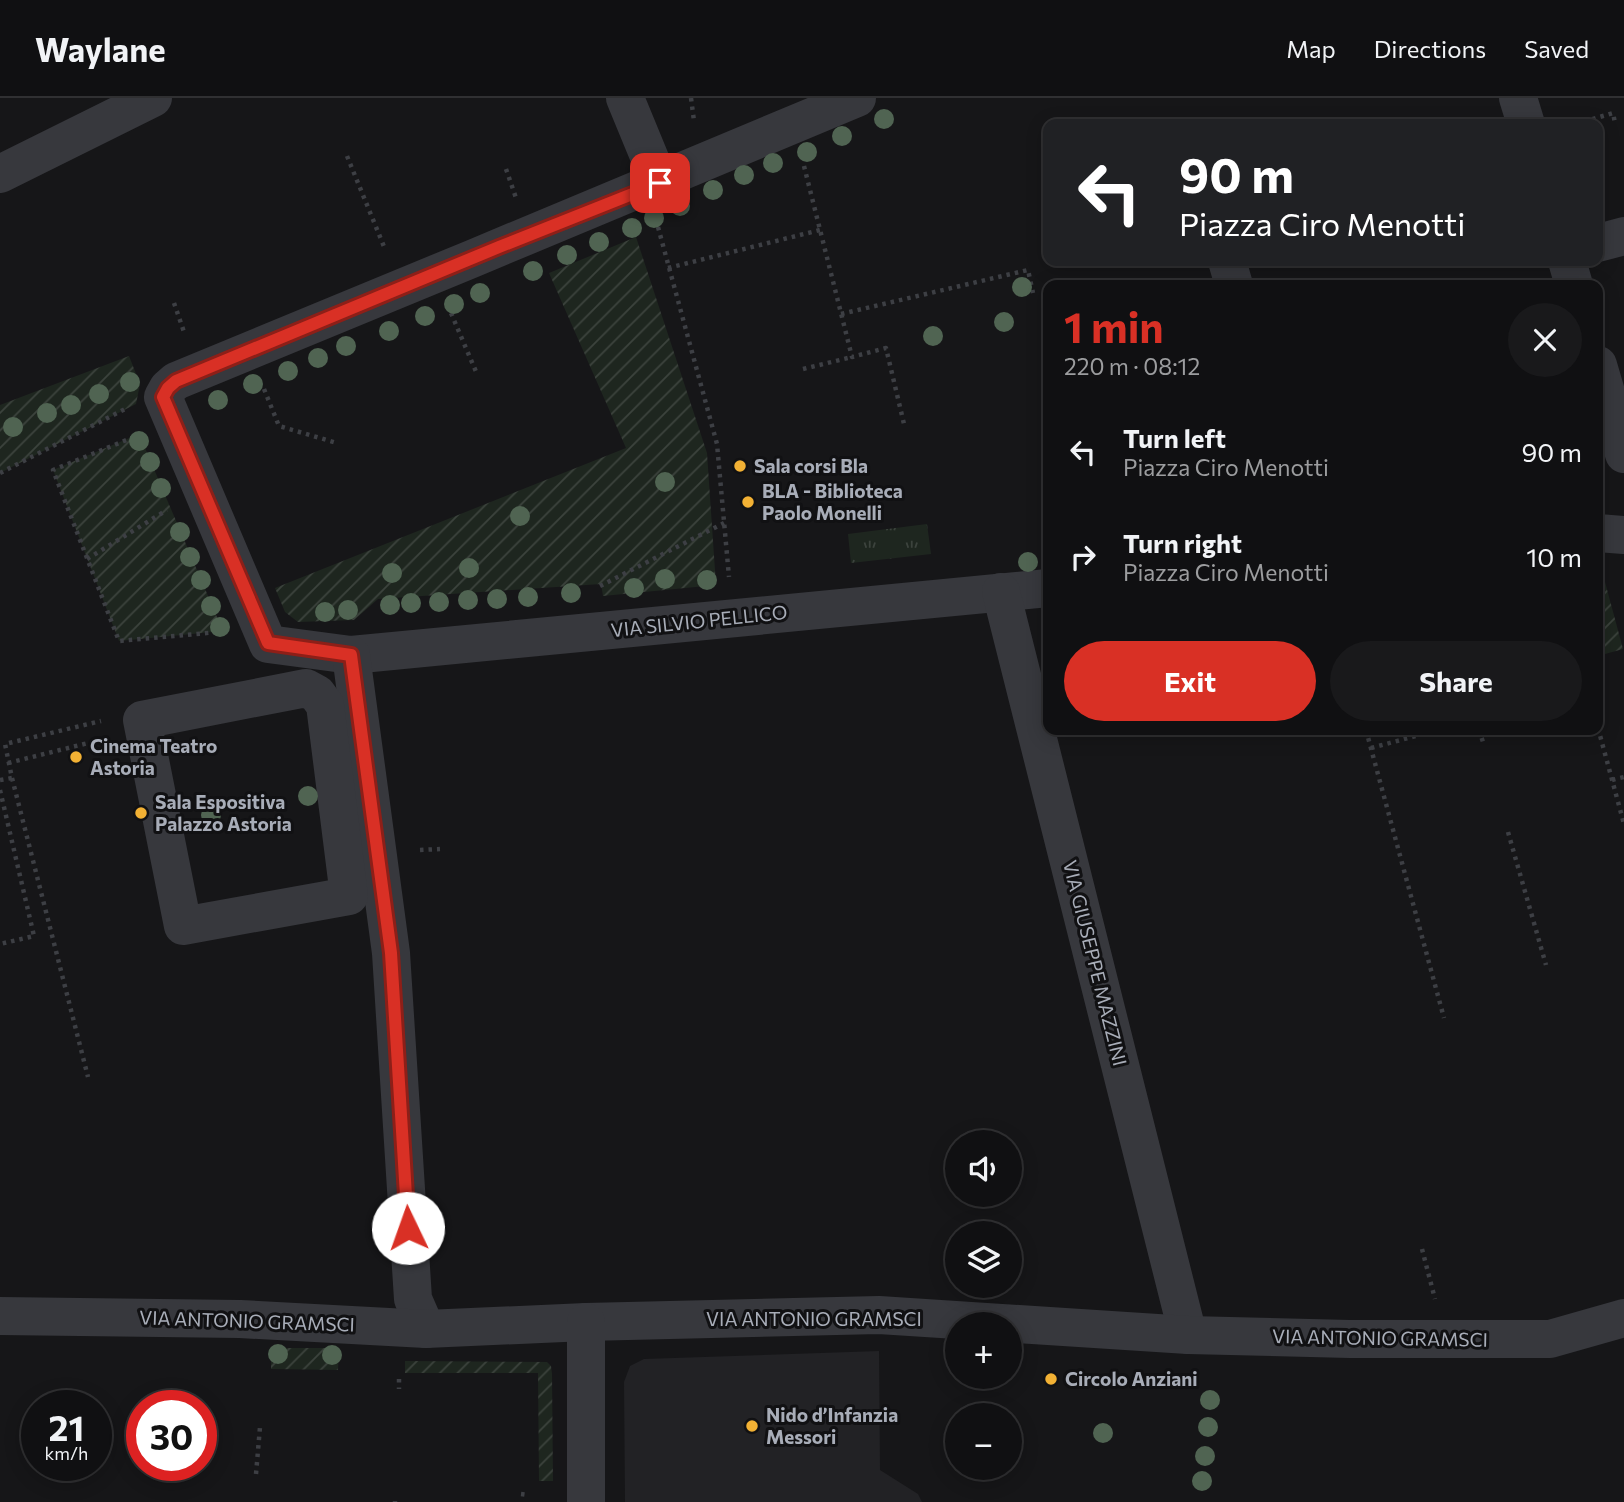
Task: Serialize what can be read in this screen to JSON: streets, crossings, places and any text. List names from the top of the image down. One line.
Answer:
{"streets":{"street":["VIA SILVIO PELLICO","VIA GIUSEPPE MAZZINI","VIA ANTONIO GRAMSCI"]},"crossings":[["VIA SILVIO PELLICO","VIA GIUSEPPE MAZZINI"],["VIA GIUSEPPE MAZZINI","VIA ANTONIO GRAMSCI"]],"places":["Sala corsi Bla","BLA - Biblioteca Paolo Monelli","Cinema Teatro Astoria","Sala Espositiva Palazzo Astoria","Circolo Anziani","Nido d’Infanzia Messori"],"page":{"header":"Waylane","nav":["Map","Directions","Saved"],"turn":["90 m","Piazza Ciro Menotti"],"heading":["1 min","220 m · 08:12"],"list":[{"name":"Turn left","note":"Piazza Ciro Menotti","value":"90 m"},{"name":"Turn right","note":"Piazza Ciro Menotti","value":"10 m"}],"buttons":["Exit","Share"],"map_buttons":["+","−"],"speed":"21 km/h","limit":"30"}}
